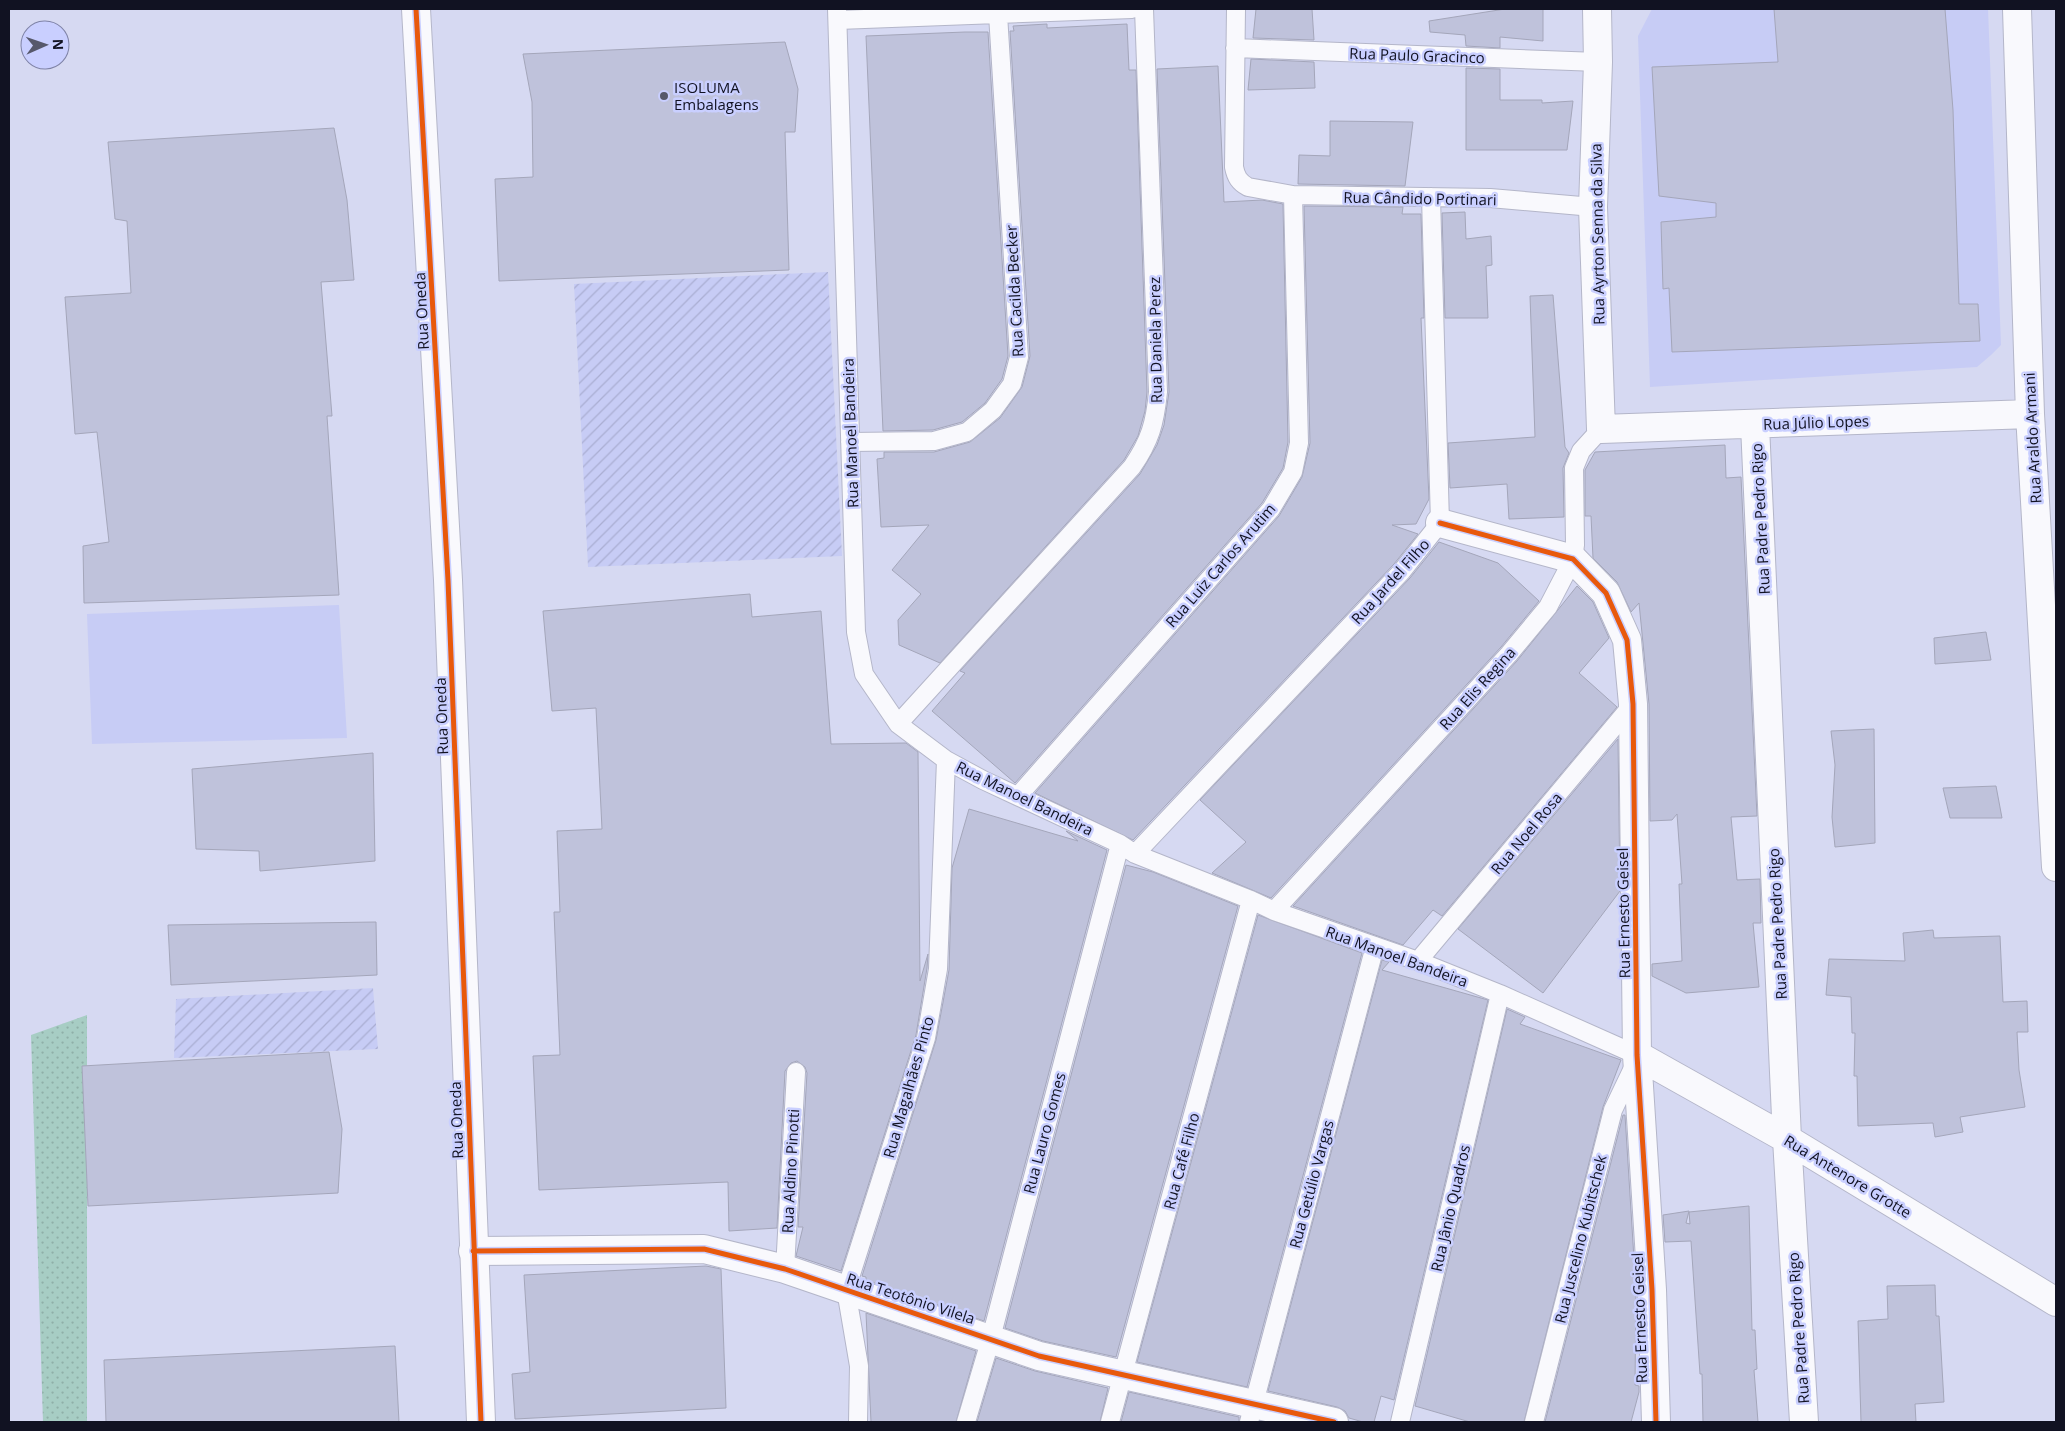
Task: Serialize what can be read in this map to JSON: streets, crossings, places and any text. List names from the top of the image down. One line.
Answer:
{"streets":{"street":["Rua Ayrton Senna da Silva","Rua Oneda","Rua Júlio Lopes","Rua Araldo Armani","Rua Padre Pedro Rigo","Rua Ernesto Geisel","Rua Antenore Grotte","Rua Teotônio Vilela"],"lane":["Rua Paulo Gracinco","Rua Cândido Portinari","Rua Cacilda Becker","Rua Daniela Perez","Rua Manoel Bandeira","Rua Luiz Carlos Arutim","Rua Jardel Filho","Rua Elis Regina","Rua Noel Rosa","Rua Magalhães Pinto","Rua Lauro Gomes","Rua Café Filho","Rua Aldino Pinotti","Rua Getúlio Vargas","Rua Jânio Quadros","Rua Juscelino Kubitschek"]},"crossings":[["Rua Paulo Gracinco","Rua Cândido Portinari"],["Rua Paulo Gracinco","Rua Ayrton Senna da Silva"],["Rua Cândido Portinari","Rua Ayrton Senna da Silva"],["Rua Cândido Portinari","Rua Luiz Carlos Arutim"],["Rua Ayrton Senna da Silva","Rua Júlio Lopes"],["Rua Ayrton Senna da Silva","Rua Elis Regina"],["Rua Cacilda Becker","Rua Manoel Bandeira"],["Rua Oneda","Rua Teotônio Vilela"],["Rua Daniela Perez","Rua Manoel Bandeira"],["Rua Júlio Lopes","Rua Araldo Armani"],["Rua Júlio Lopes","Rua Padre Pedro Rigo"],["Rua Júlio Lopes","Rua Elis Regina"],["Rua Manoel Bandeira","Rua Luiz Carlos Arutim"],["Rua Manoel Bandeira","Rua Jardel Filho"],["Rua Manoel Bandeira","Rua Elis Regina"],["Rua Manoel Bandeira","Rua Noel Rosa"],["Rua Manoel Bandeira","Rua Ernesto Geisel"],["Rua Manoel Bandeira","Rua Magalhães Pinto"],["Rua Manoel Bandeira","Rua Lauro Gomes"],["Rua Manoel Bandeira","Rua Café Filho"],["Rua Manoel Bandeira","Rua Antenore Grotte"],["Rua Manoel Bandeira","Rua Getúlio Vargas"],["Rua Manoel Bandeira","Rua Jânio Quadros"],["Rua Manoel Bandeira","Rua Juscelino Kubitschek"],["Rua Padre Pedro Rigo","Rua Antenore Grotte"],["Rua Jardel Filho","Rua Lauro Gomes"],["Rua Elis Regina","Rua Ernesto Geisel"],["Rua Noel Rosa","Rua Ernesto Geisel"],["Rua Ernesto Geisel","Rua Antenore Grotte"],["Rua Ernesto Geisel","Rua Juscelino Kubitschek"],["Rua Magalhães Pinto","Rua Teotônio Vilela"],["Rua Lauro Gomes","Rua Teotônio Vilela"],["Rua Café Filho","Rua Teotônio Vilela"],["Rua Aldino Pinotti","Rua Teotônio Vilela"],["Rua Antenore Grotte","Rua Juscelino Kubitschek"],["Rua Getúlio Vargas","Rua Teotônio Vilela"]],"places":["ISOLUMA Embalagens"],"north":"right"}
